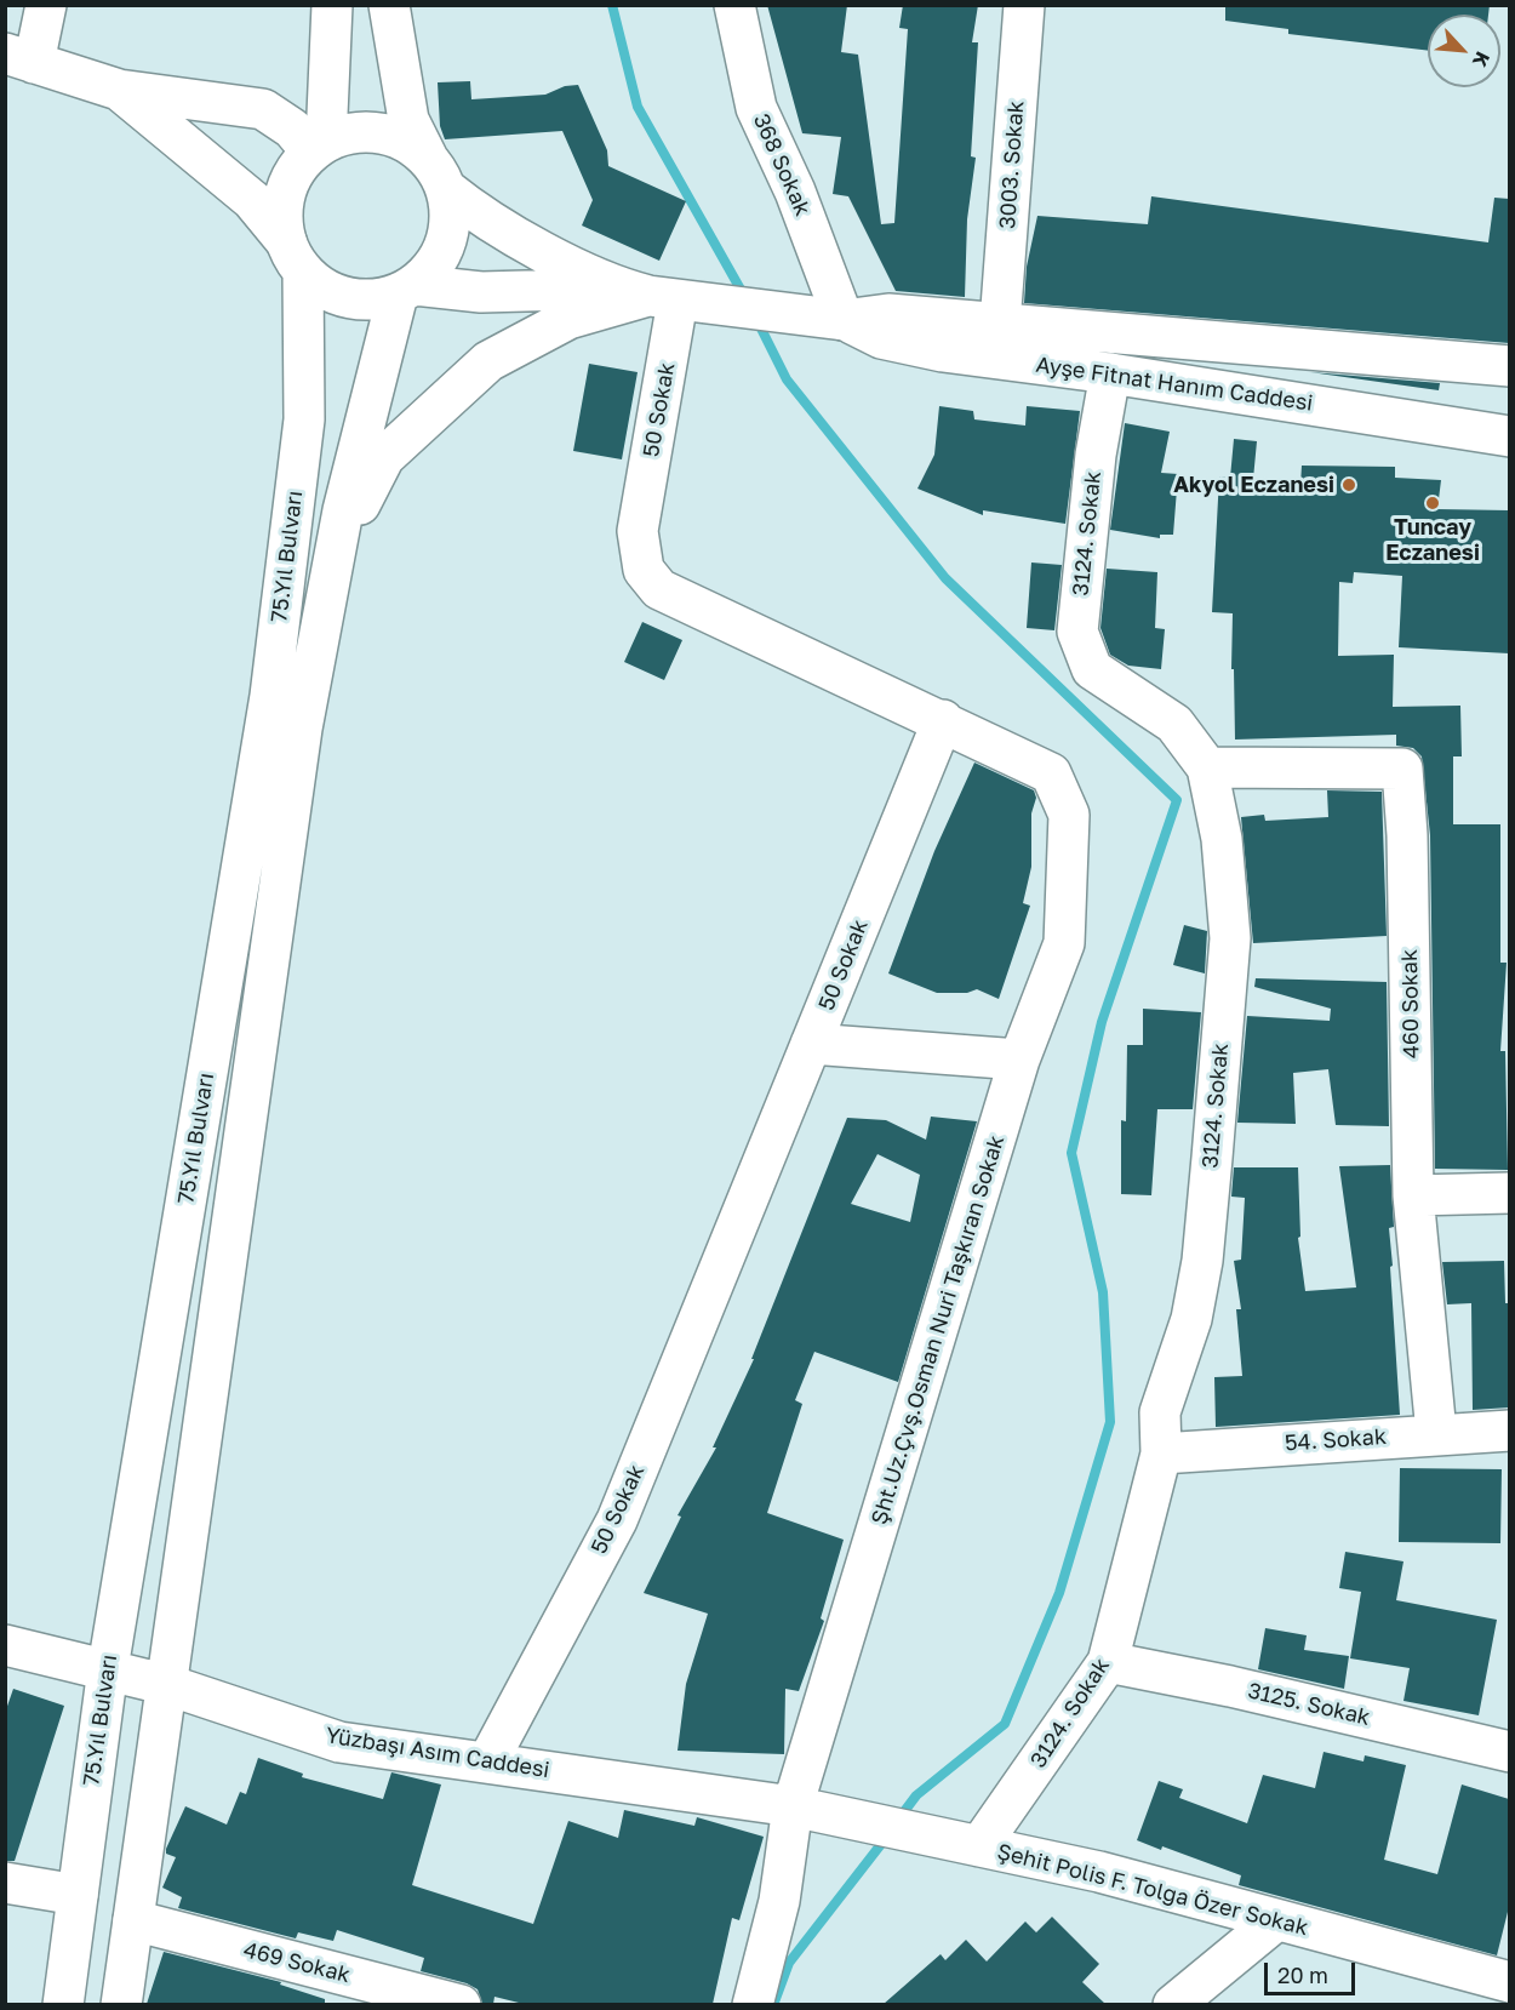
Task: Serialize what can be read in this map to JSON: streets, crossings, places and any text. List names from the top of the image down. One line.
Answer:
{"streets":{"street":["368 Sokak","3003. Sokak","Ayşe Fitnat Hanım Caddesi","50 Sokak","3124. Sokak","75.Yıl Bulvarı","460 Sokak","Şht.Uz.Çvş.Osman Nuri Taşkıran Sokak","54. Sokak","3125. Sokak","Yüzbaşı Asım Caddesi","Şehit Polis F. Tolga Özer Sokak","469 Sokak"]},"crossings":[["368 Sokak","Ayşe Fitnat Hanım Caddesi"],["3003. Sokak","Ayşe Fitnat Hanım Caddesi"],["Ayşe Fitnat Hanım Caddesi","50 Sokak"],["Ayşe Fitnat Hanım Caddesi","3124. Sokak"],["Ayşe Fitnat Hanım Caddesi","75.Yıl Bulvarı"],["50 Sokak","Şht.Uz.Çvş.Osman Nuri Taşkıran Sokak"],["50 Sokak","Yüzbaşı Asım Caddesi"],["3124. Sokak","460 Sokak"],["3124. Sokak","54. Sokak"],["3124. Sokak","3125. Sokak"],["3124. Sokak","Şehit Polis F. Tolga Özer Sokak"],["75.Yıl Bulvarı","Yüzbaşı Asım Caddesi"],["75.Yıl Bulvarı","469 Sokak"],["460 Sokak","54. Sokak"],["Şht.Uz.Çvş.Osman Nuri Taşkıran Sokak","Yüzbaşı Asım Caddesi"],["Şht.Uz.Çvş.Osman Nuri Taşkıran Sokak","Şehit Polis F. Tolga Özer Sokak"],["Yüzbaşı Asım Caddesi","Şehit Polis F. Tolga Özer Sokak"]],"places":["Akyol Eczanesi","Tuncay Eczanesi"],"scale_bar":"20 m","north":"bottom right"}
